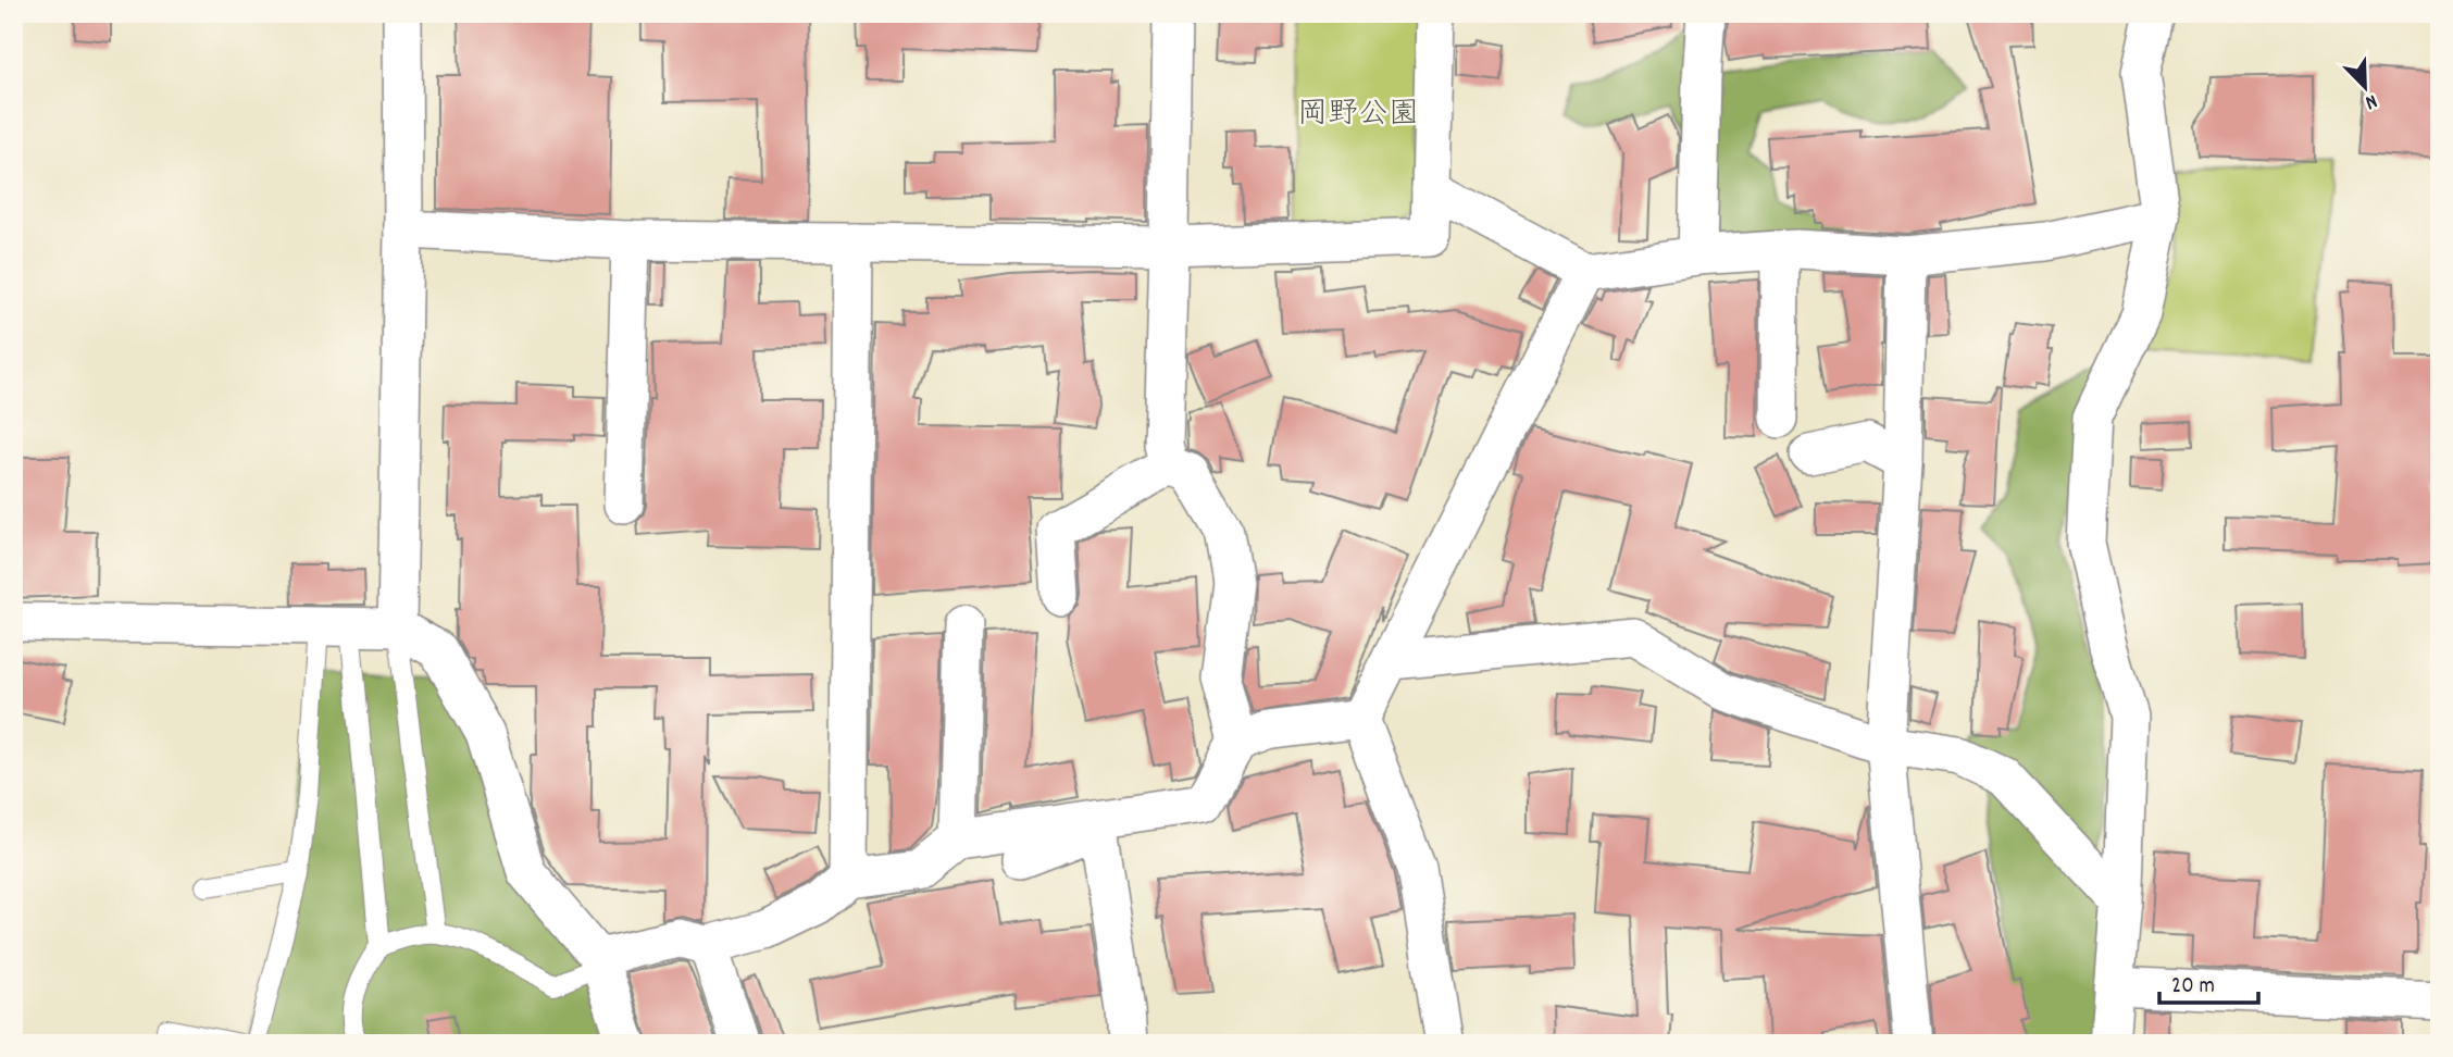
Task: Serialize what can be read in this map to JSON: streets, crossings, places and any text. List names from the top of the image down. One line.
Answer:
{"parks":["岡野公園"],"scale_bar":"20 m","north":"bottom right"}
